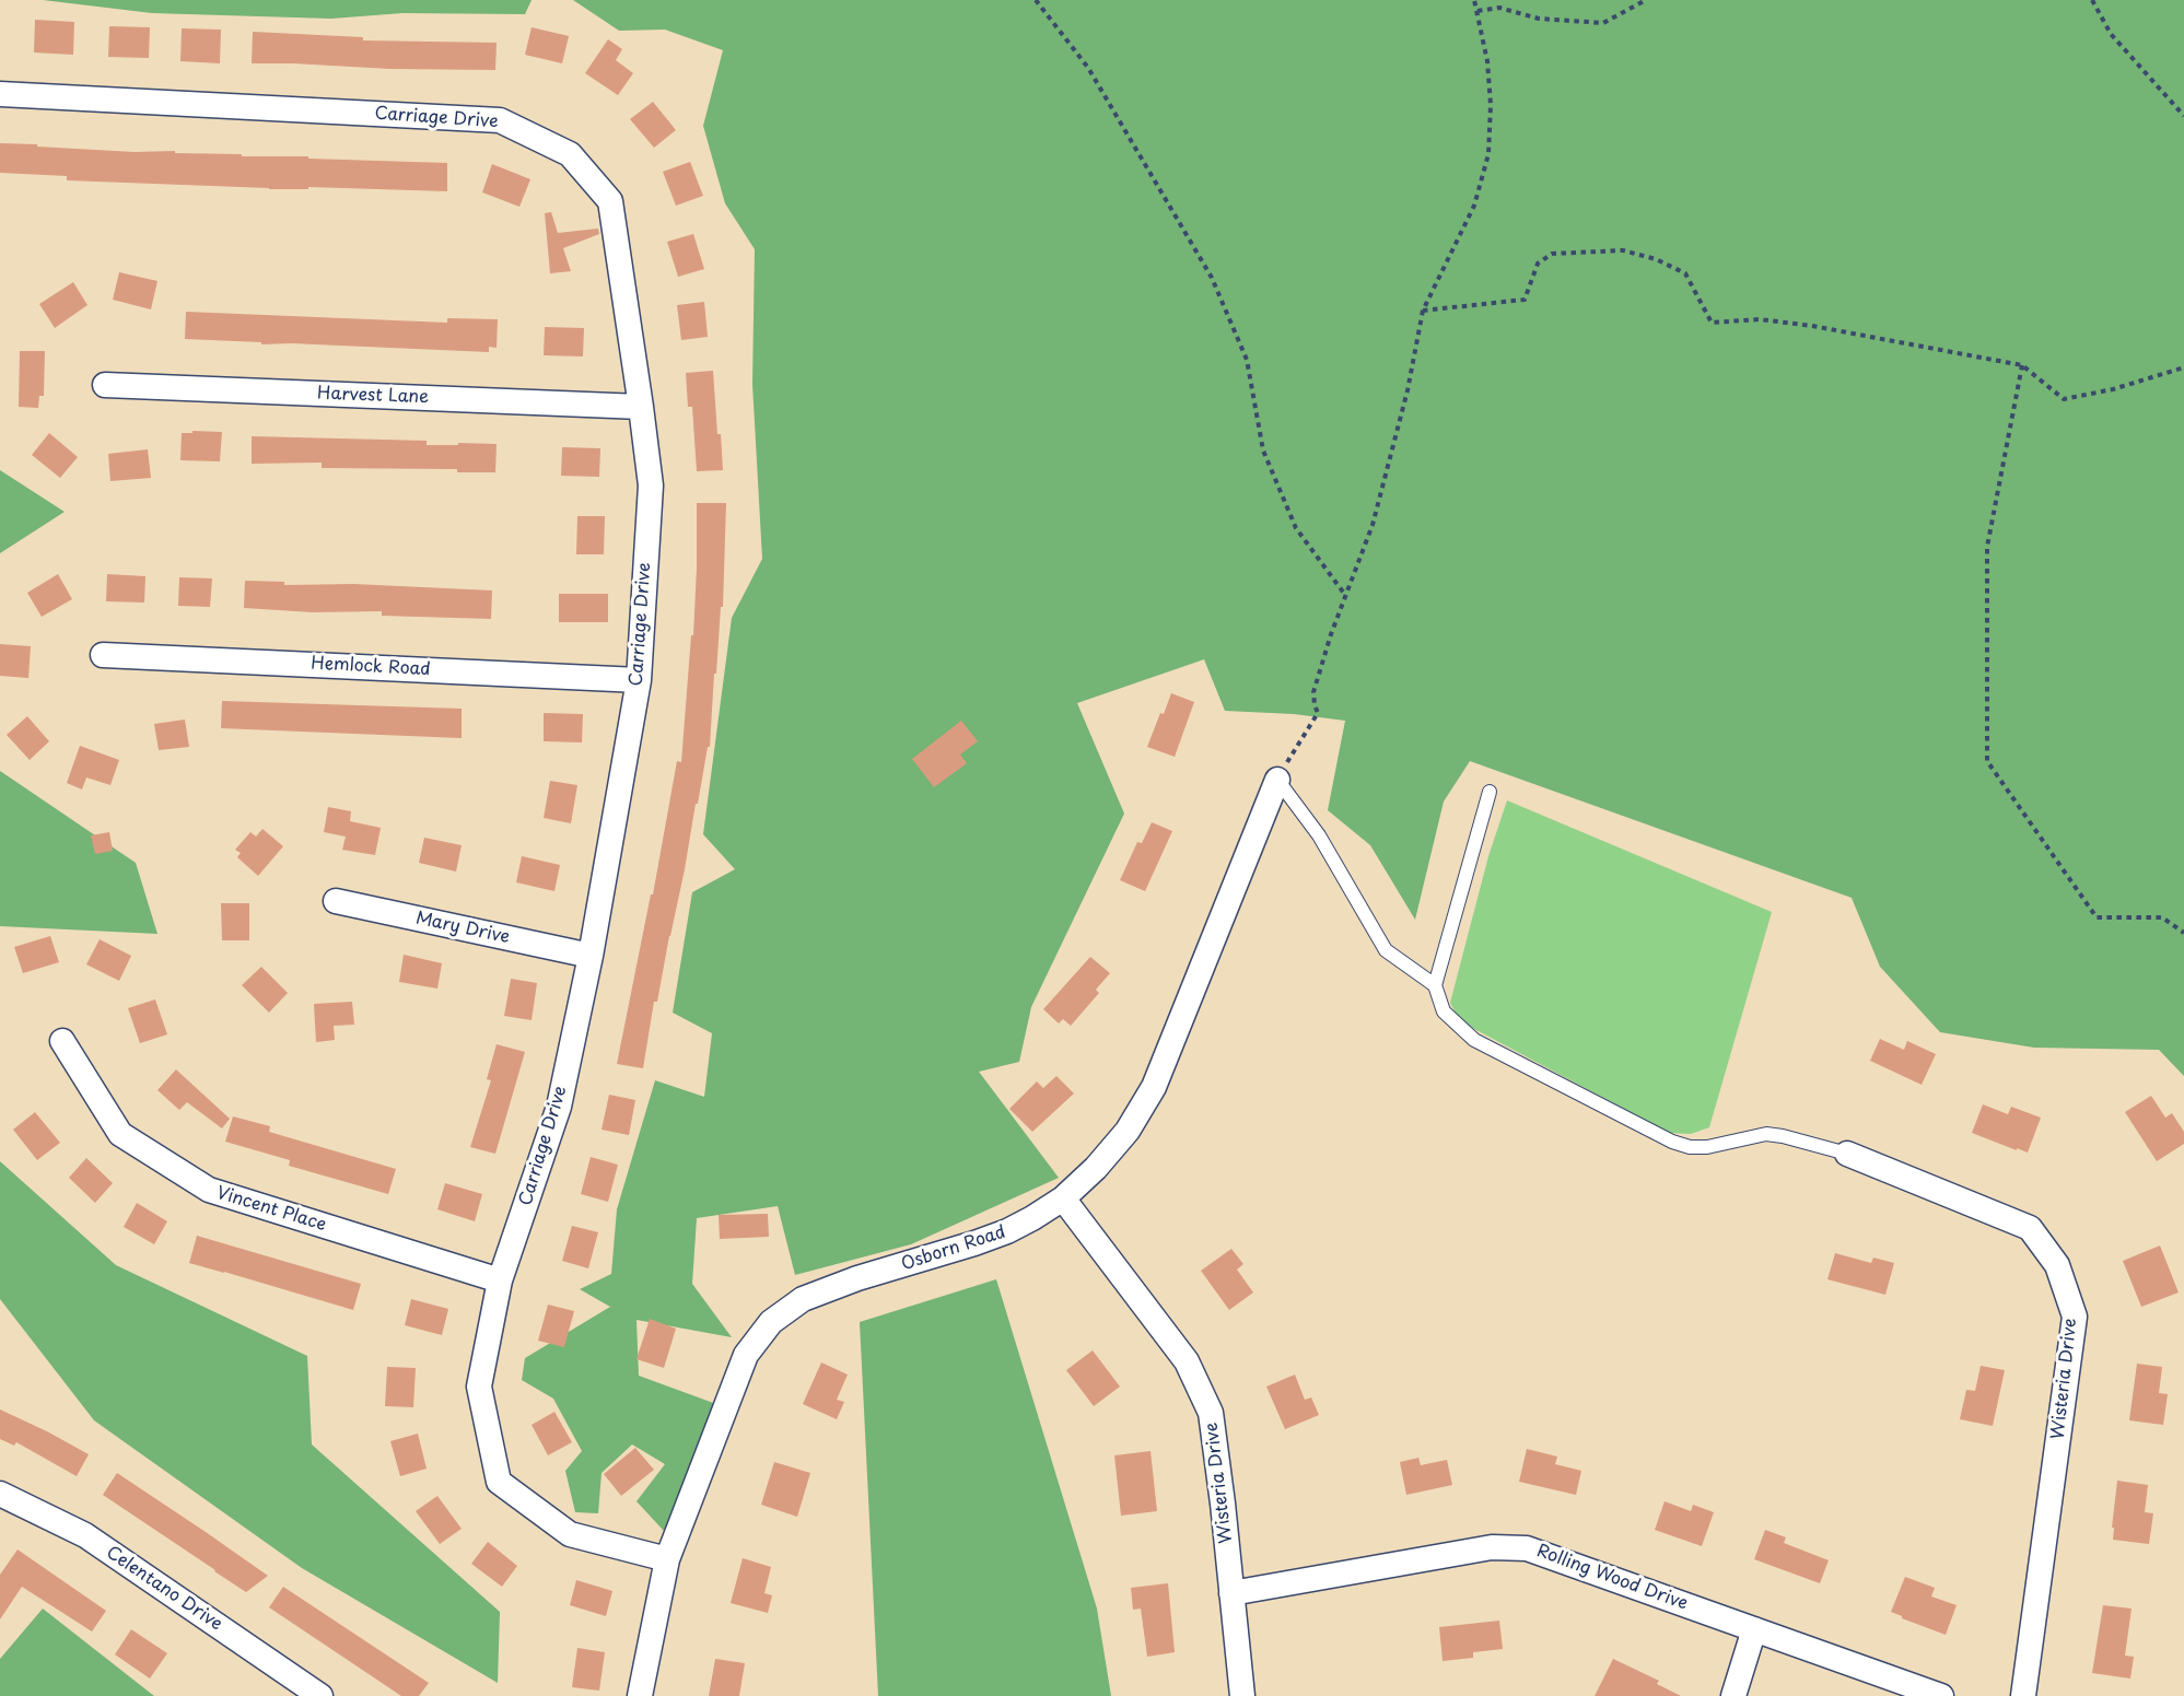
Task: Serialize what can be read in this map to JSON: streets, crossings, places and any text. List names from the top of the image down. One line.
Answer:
{"streets":{"street":["Carriage Drive","Harvest Lane","Hemlock Road","Mary Drive","Vincent Place","Osborn Road","Wisteria Drive","Rolling Wood Drive","Celentano Drive"]},"crossings":[["Carriage Drive","Harvest Lane"],["Carriage Drive","Hemlock Road"],["Carriage Drive","Mary Drive"],["Carriage Drive","Vincent Place"],["Carriage Drive","Osborn Road"],["Osborn Road","Wisteria Drive"],["Wisteria Drive","Rolling Wood Drive"]]}
